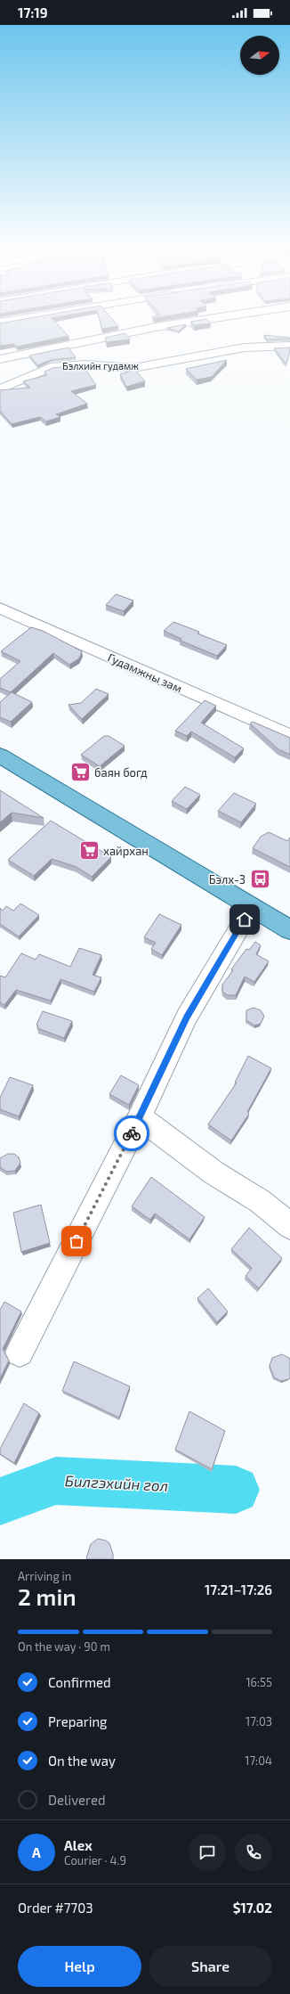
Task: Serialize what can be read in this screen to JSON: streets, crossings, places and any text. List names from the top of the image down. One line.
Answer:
{"streets":{"street":["Бэлхийн гудамж","Гудамжны зам"]},"water":["Билгэхийн гол"],"places":{"supermarket":["баян богд","хайрхан"],"bus stop":["Бэлх-3"]},"north":"right","page":{"status":"17:19","heading":["2 min","Arriving in","17:21–17:26"],"panel":["Alex","Courier · 4.9","Order #7703","$17.02"],"bar":"On the way · 90 m","list":[["Confirmed","16:55"],["Preparing","17:03"],["On the way","17:04"],"Delivered"],"round":"A","buttons":["Help","Share"]}}
